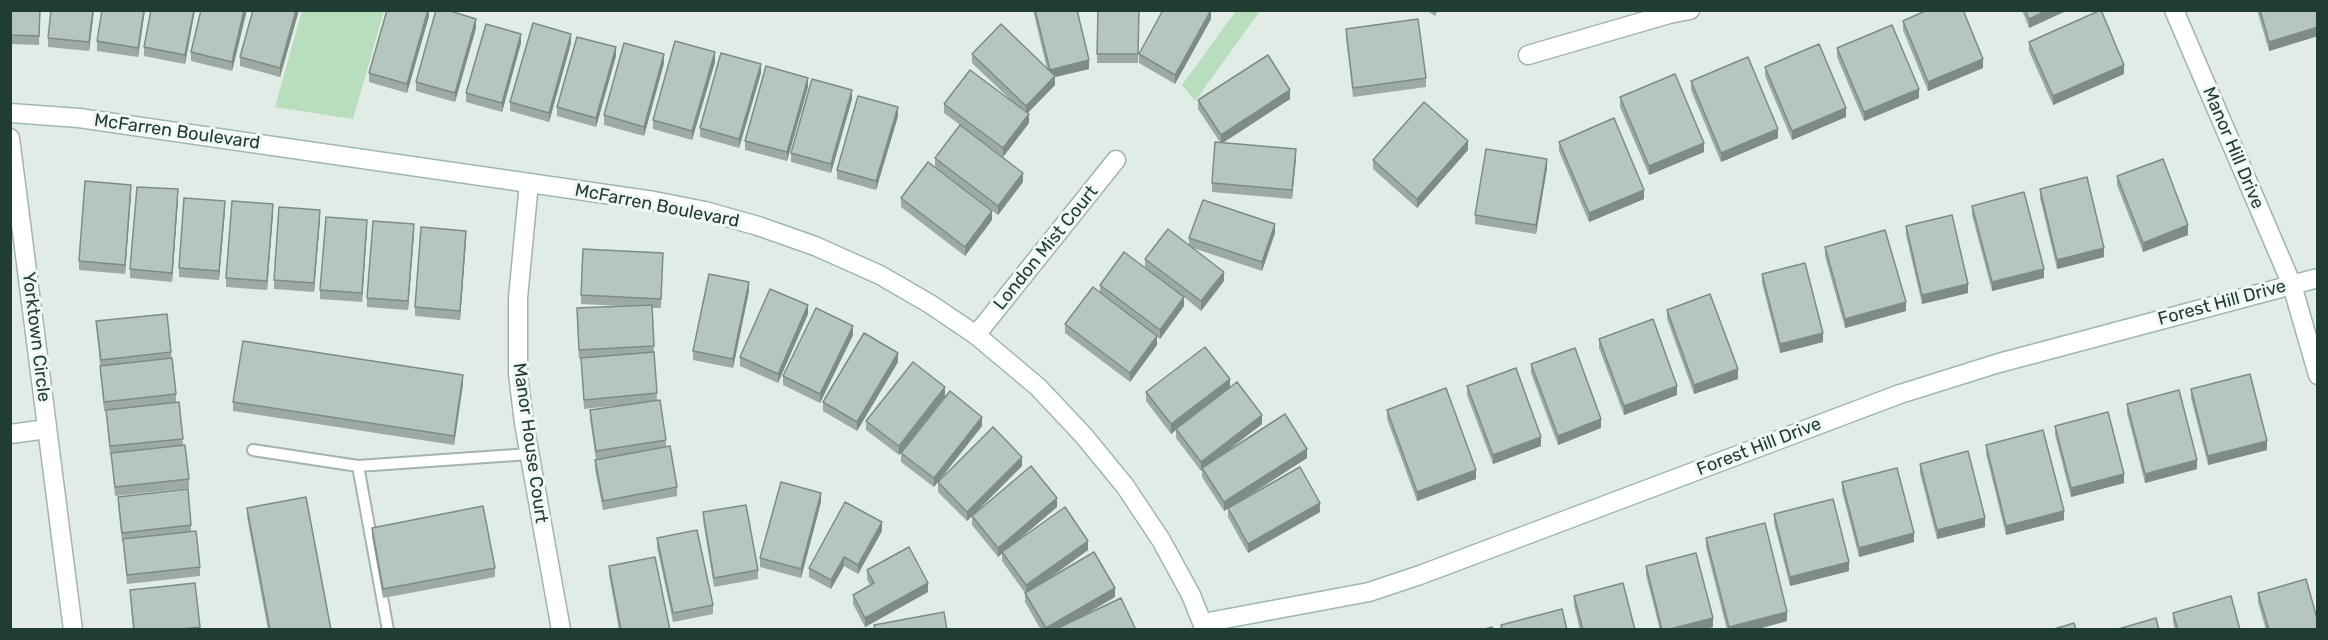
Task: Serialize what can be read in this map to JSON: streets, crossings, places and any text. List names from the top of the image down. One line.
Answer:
{"streets":{"street":["McFarren Boulevard","Manor Hill Drive","London Mist Court","Forest Hill Drive","Yorktown Circle","Manor House Court"]},"crossings":[["McFarren Boulevard","London Mist Court"],["McFarren Boulevard","Forest Hill Drive"],["McFarren Boulevard","Manor House Court"],["Manor Hill Drive","Forest Hill Drive"]]}
